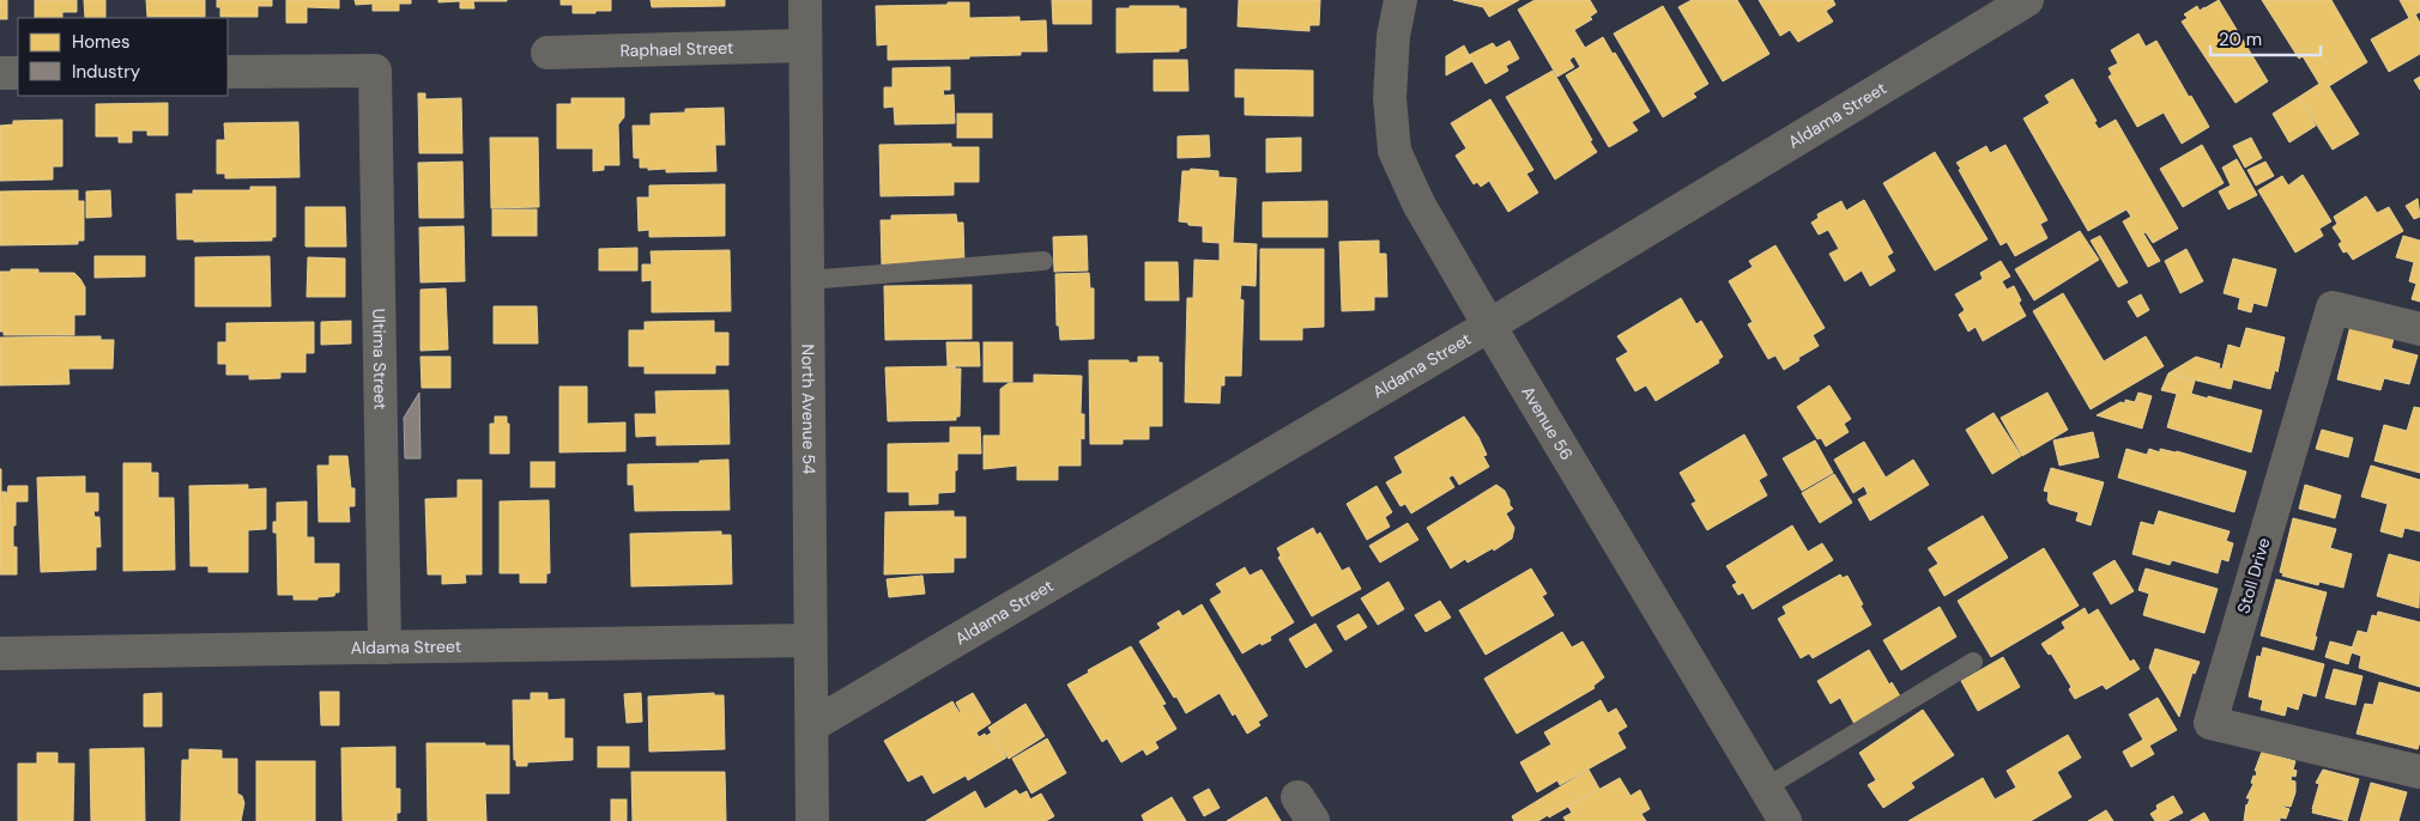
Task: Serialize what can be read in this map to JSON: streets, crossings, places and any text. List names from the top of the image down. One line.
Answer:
{"streets":{"street":["Raphael Street","Aldama Street","Ultima Street","North Avenue 54","Avenue 56","Stoll Drive"]},"crossings":[["Raphael Street","North Avenue 54"],["Aldama Street","Ultima Street"],["Aldama Street","North Avenue 54"],["Aldama Street","Avenue 56"]],"legend":["Homes","Industry"],"scale_bar":"20 m"}
